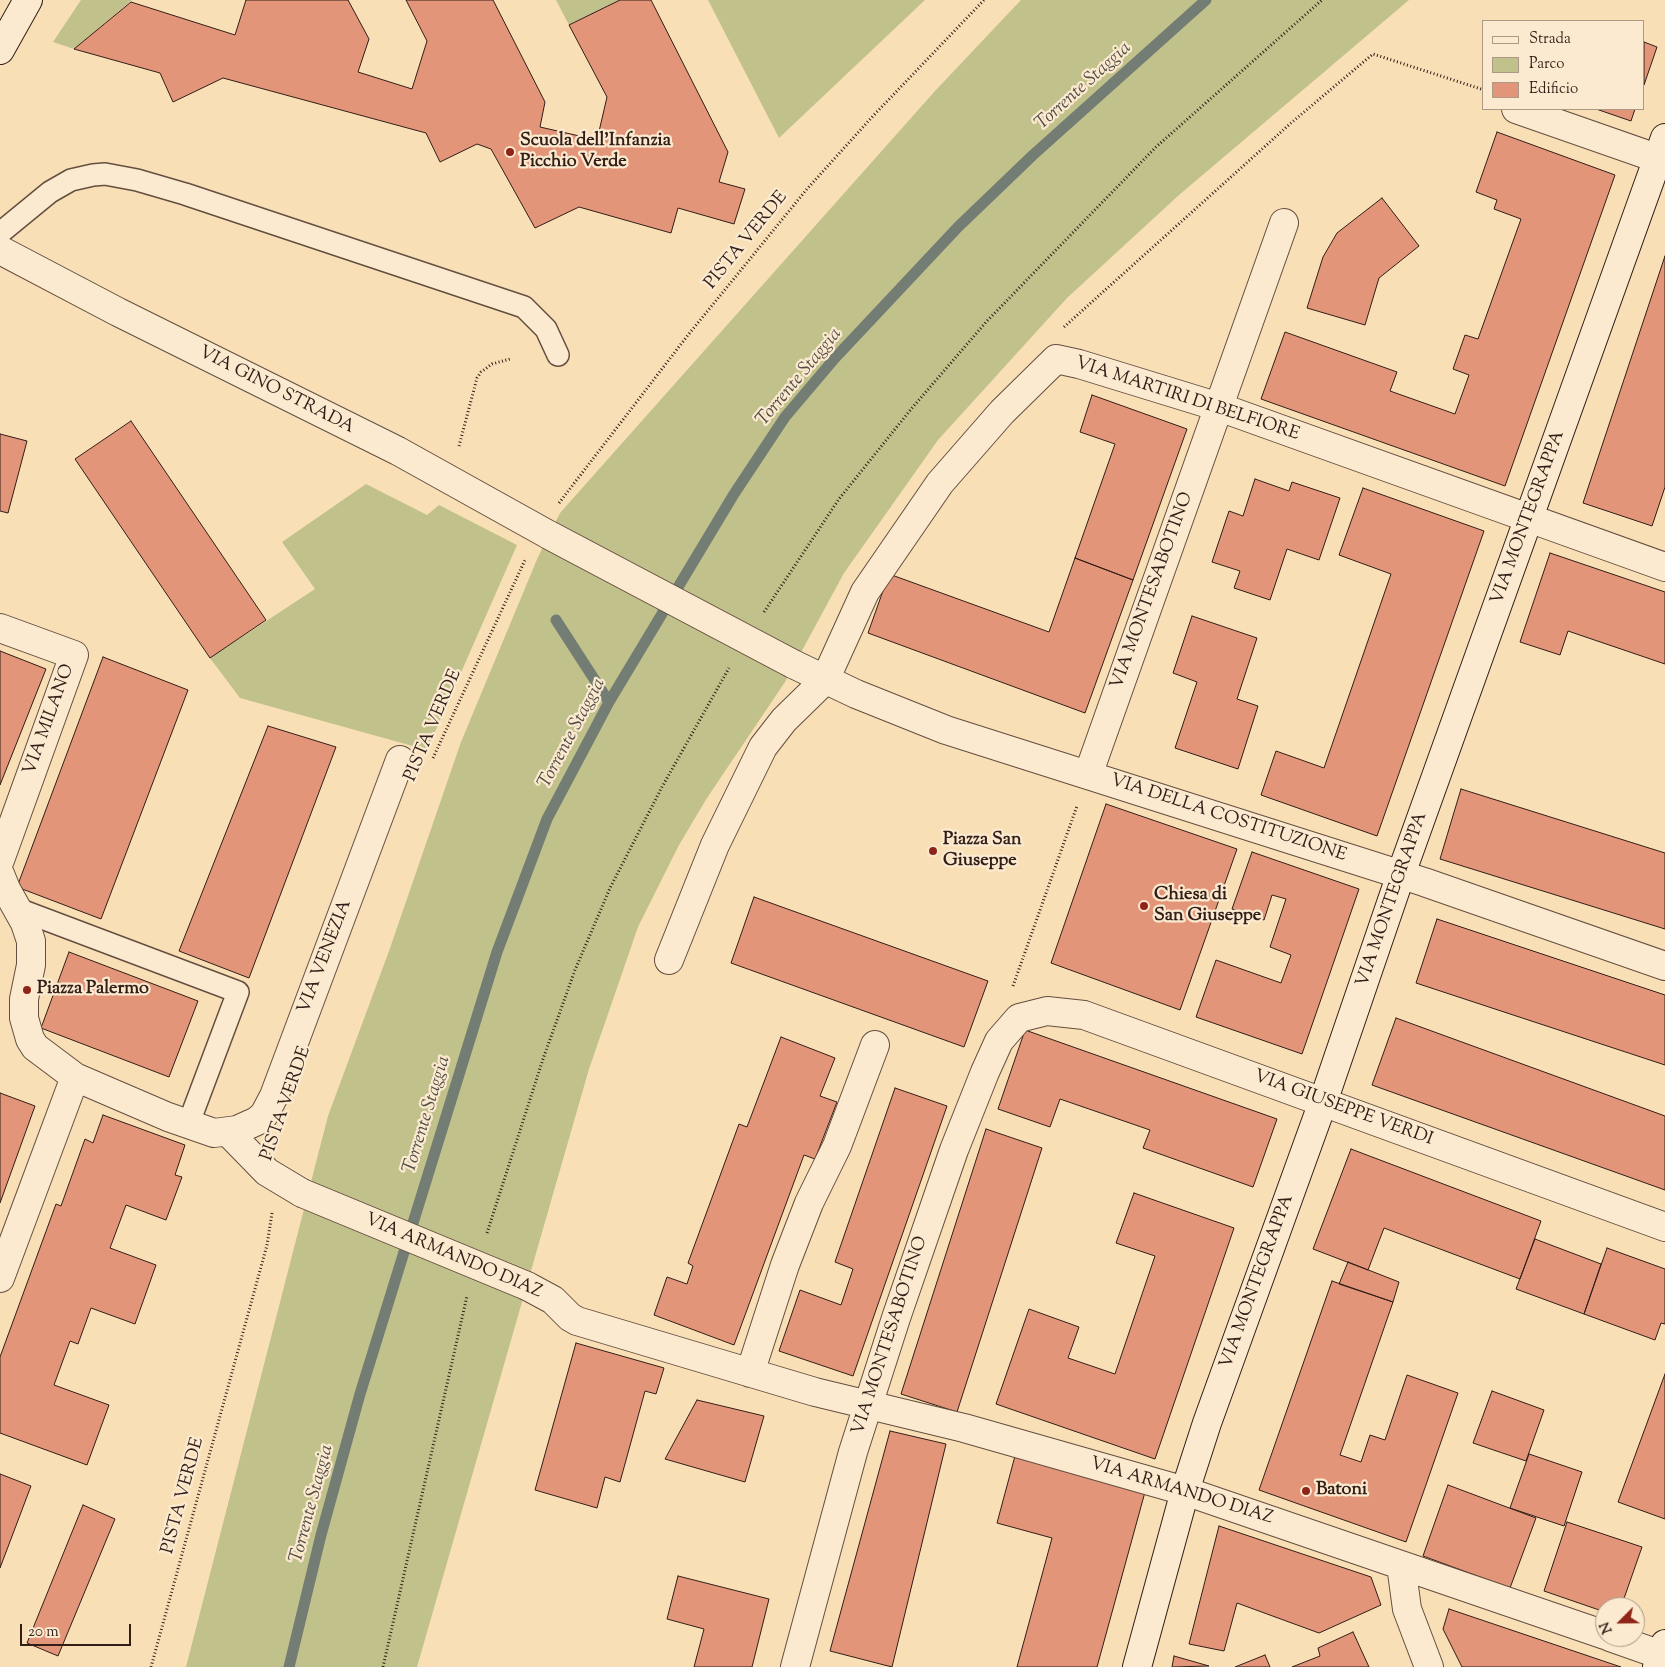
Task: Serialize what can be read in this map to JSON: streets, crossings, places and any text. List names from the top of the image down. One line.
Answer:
{"streets":{"street":["VIA GINO STRADA","VIA MARTIRI DI BELFIORE","VIA MONTEGRAPPA","VIA MONTESABOTINO","VIA MILANO","VIA DELLA COSTITUZIONE","VIA VENEZIA","VIA GIUSEPPE VERDI","VIA ARMANDO DIAZ"],"path":["PISTA VERDE"]},"crossings":[["PISTA VERDE","VIA ARMANDO DIAZ"],["VIA GINO STRADA","VIA DELLA COSTITUZIONE"],["VIA MARTIRI DI BELFIORE","VIA MONTEGRAPPA"],["VIA MARTIRI DI BELFIORE","VIA MONTESABOTINO"],["VIA MARTIRI DI BELFIORE","VIA DELLA COSTITUZIONE"],["VIA MONTEGRAPPA","VIA DELLA COSTITUZIONE"],["VIA MONTEGRAPPA","VIA GIUSEPPE VERDI"],["VIA MONTEGRAPPA","VIA ARMANDO DIAZ"],["VIA MONTESABOTINO","VIA DELLA COSTITUZIONE"],["VIA MONTESABOTINO","VIA GIUSEPPE VERDI"],["VIA MONTESABOTINO","VIA ARMANDO DIAZ"],["VIA VENEZIA","VIA ARMANDO DIAZ"]],"water":["Torrente Staggia"],"places":["Scuola dell'Infanzia Picchio Verde","Piazza San Giuseppe","Chiesa di San Giuseppe","Piazza Palermo","Batoni"],"legend":["Strada","Parco","Edificio"],"scale_bar":"20 m","north":"bottom left"}
